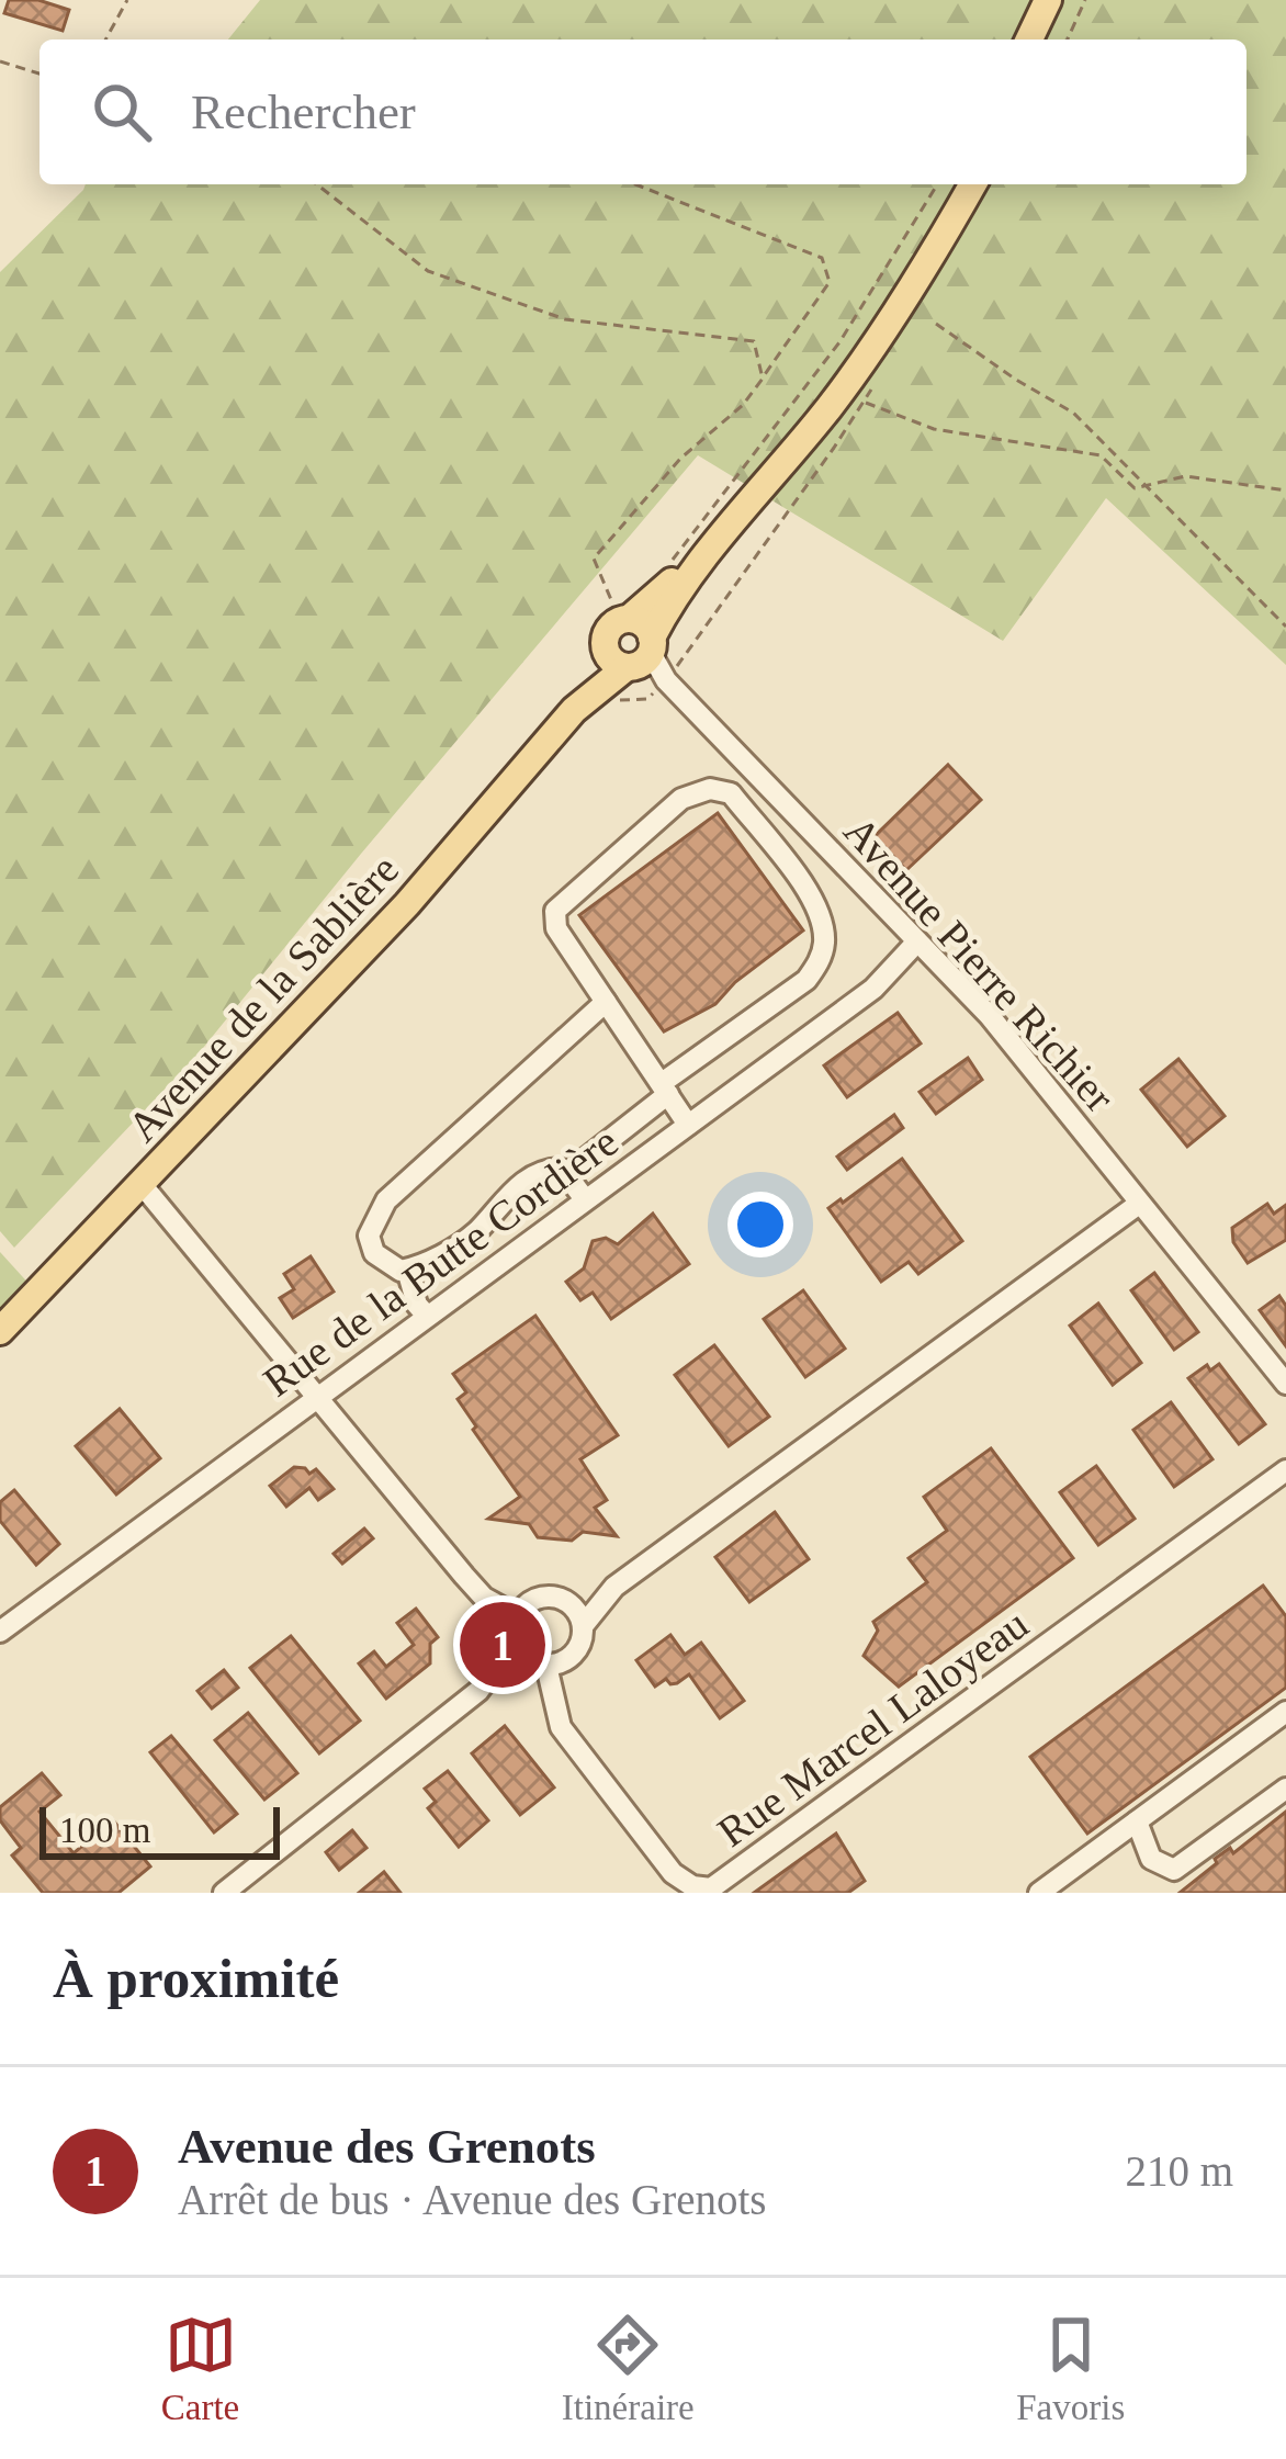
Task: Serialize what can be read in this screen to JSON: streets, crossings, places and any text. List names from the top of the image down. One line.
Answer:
{"streets":{"main road":["Avenue de la Sablière"],"street":["Avenue Pierre Richier","Rue de la Butte Cordière","Rue Marcel Laloyeau"]},"crossings":[["Avenue Pierre Richier","Avenue de la Sablière"],["Avenue Pierre Richier","Rue de la Butte Cordière"]],"scale_bar":"100 m","page":{"search":"Rechercher","pins":"1","scale":"100 m","heading":"À proximité","list":[{"mark":"1","name":"Avenue des Grenots","note":"Arrêt de bus · Avenue des Grenots","value":"210 m"}],"nav":["Carte","Itinéraire","Favoris"]}}
